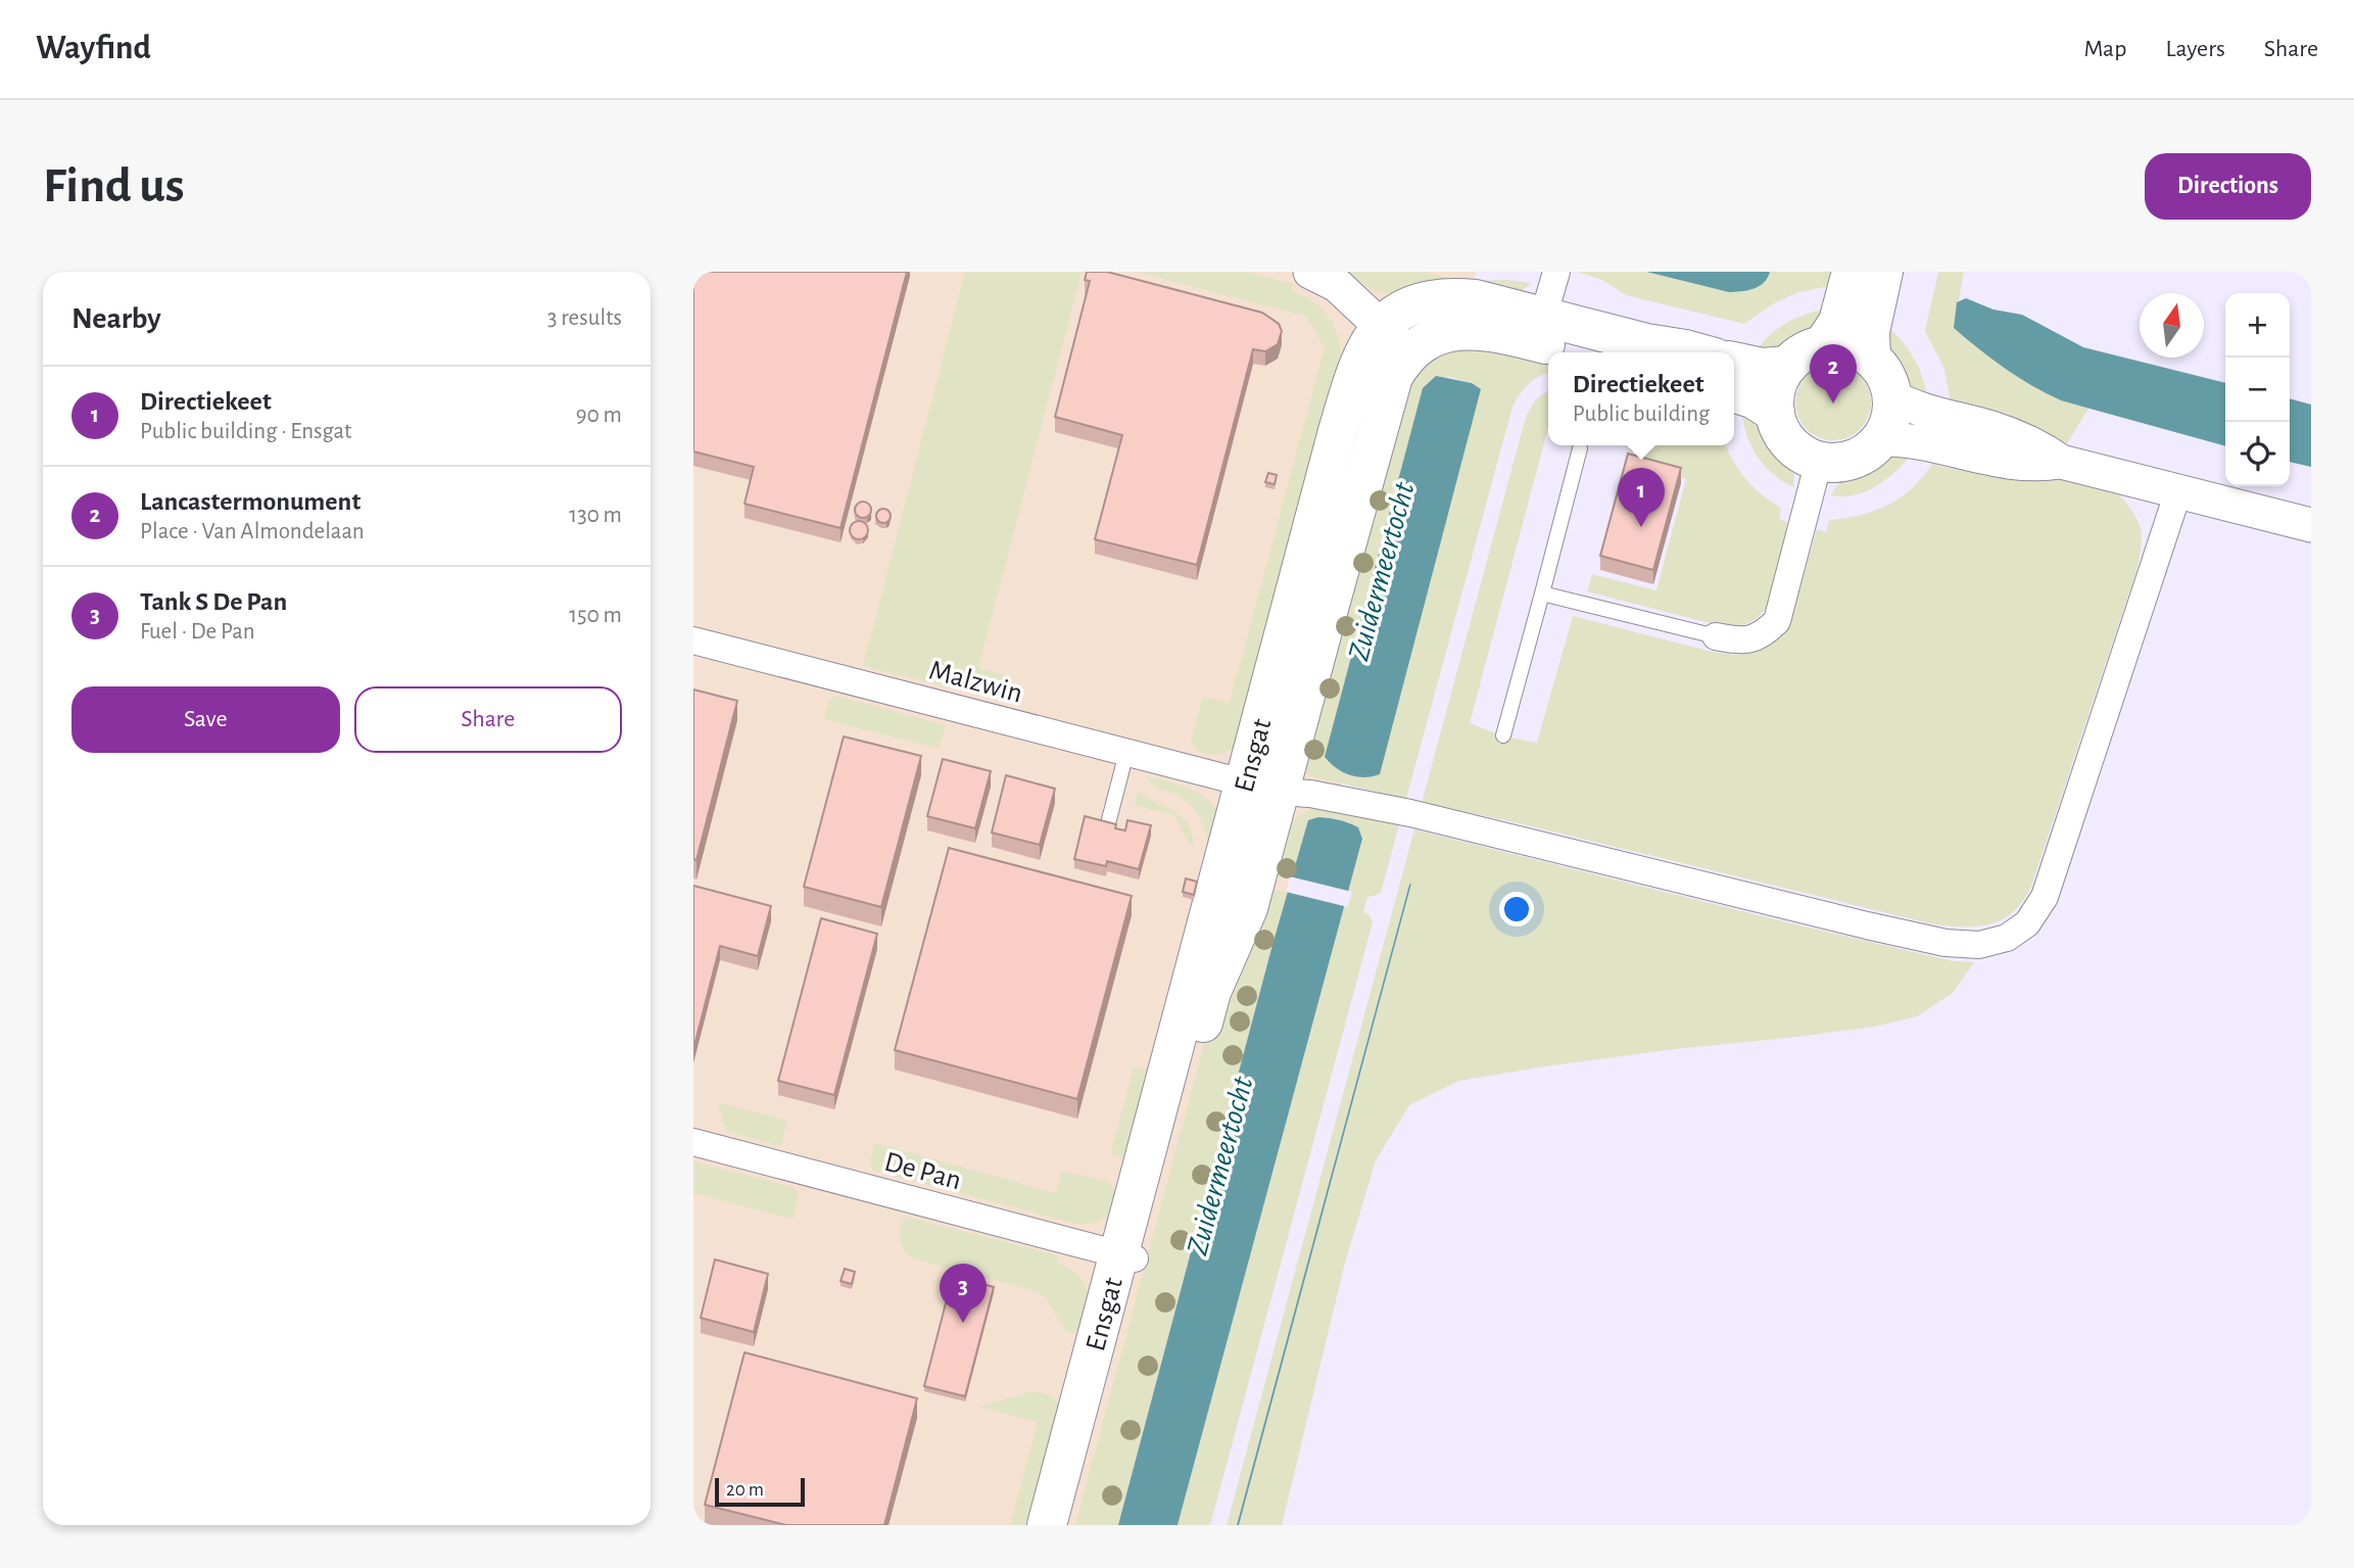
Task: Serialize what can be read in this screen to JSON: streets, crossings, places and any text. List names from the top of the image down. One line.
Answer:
{"streets":{"main road":["Ensgat"],"street":["Malzwin","De Pan"]},"crossings":[["Malzwin","Ensgat"],["Ensgat","De Pan"]],"water":["Zuidermeertocht"],"scale_bar":"20 m","north":"top","page":{"header":"Wayfind","nav":["Map","Layers","Share"],"buttons":["Directions",["Save","Share"]],"title":"Find us","heading":["Nearby","3 results"],"map_buttons":["+","−"],"pins":["2","1","3"],"popup":["Directiekeet","Public building"],"list":[{"mark":"1","name":"Directiekeet","note":"Public building · Ensgat","value":"90 m"},{"mark":"2","name":"Lancastermonument","note":"Place · Van Almondelaan","value":"130 m"},{"mark":"3","name":"Tank S De Pan","note":"Fuel · De Pan","value":"150 m"}],"scale":"20 m"}}
